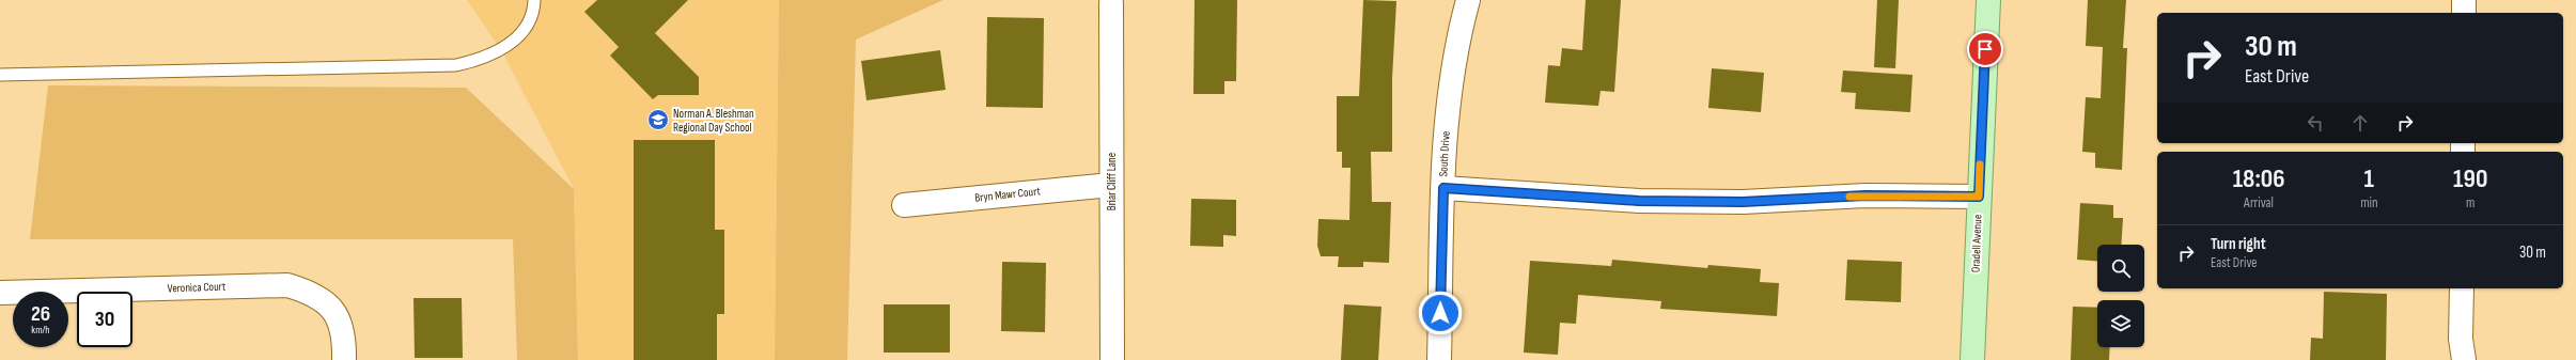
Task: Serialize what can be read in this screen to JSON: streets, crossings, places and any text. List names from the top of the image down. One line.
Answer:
{"streets":{"main road":["Oradell Avenue"],"street":["South Drive","Briar Cliff Lane","Bryn Mawr Court","Veronica Court"]},"crossings":[["Briar Cliff Lane","Bryn Mawr Court"]],"places":{"school or university":["Norman A. Bleshman Regional Day School"]},"page":{"turn":["30 m","East Drive"],"eta":["18:06","Arrival","1","min","190","m"],"list":[{"name":"Turn right","note":"East Drive","value":"30 m"}],"speed":"26 km/h","limit":"30"}}
